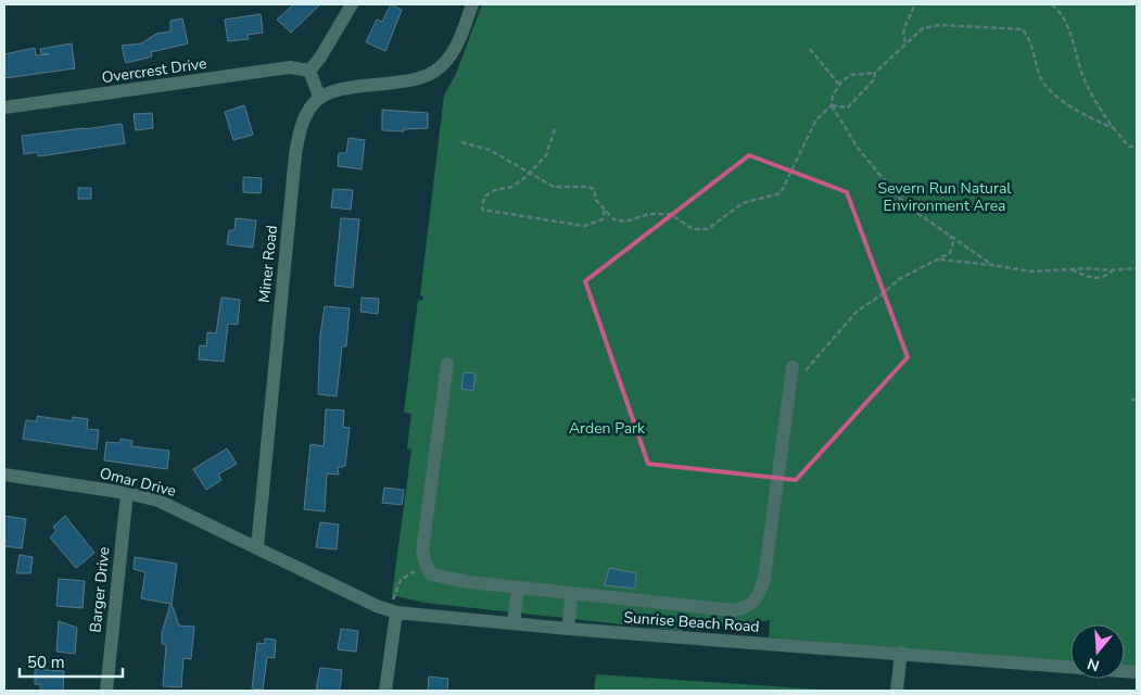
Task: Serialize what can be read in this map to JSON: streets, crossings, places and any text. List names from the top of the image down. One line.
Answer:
{"streets":{"street":["Overcrest Drive","Miner Road","Omar Drive","Barger Drive","Sunrise Beach Road"]},"crossings":[["Miner Road","Omar Drive"],["Miner Road","Sunrise Beach Road"],["Omar Drive","Barger Drive"],["Omar Drive","Sunrise Beach Road"]],"parks":["Severn Run Natural Environment Area","Arden Park"],"scale_bar":"50 m","north":"bottom"}
